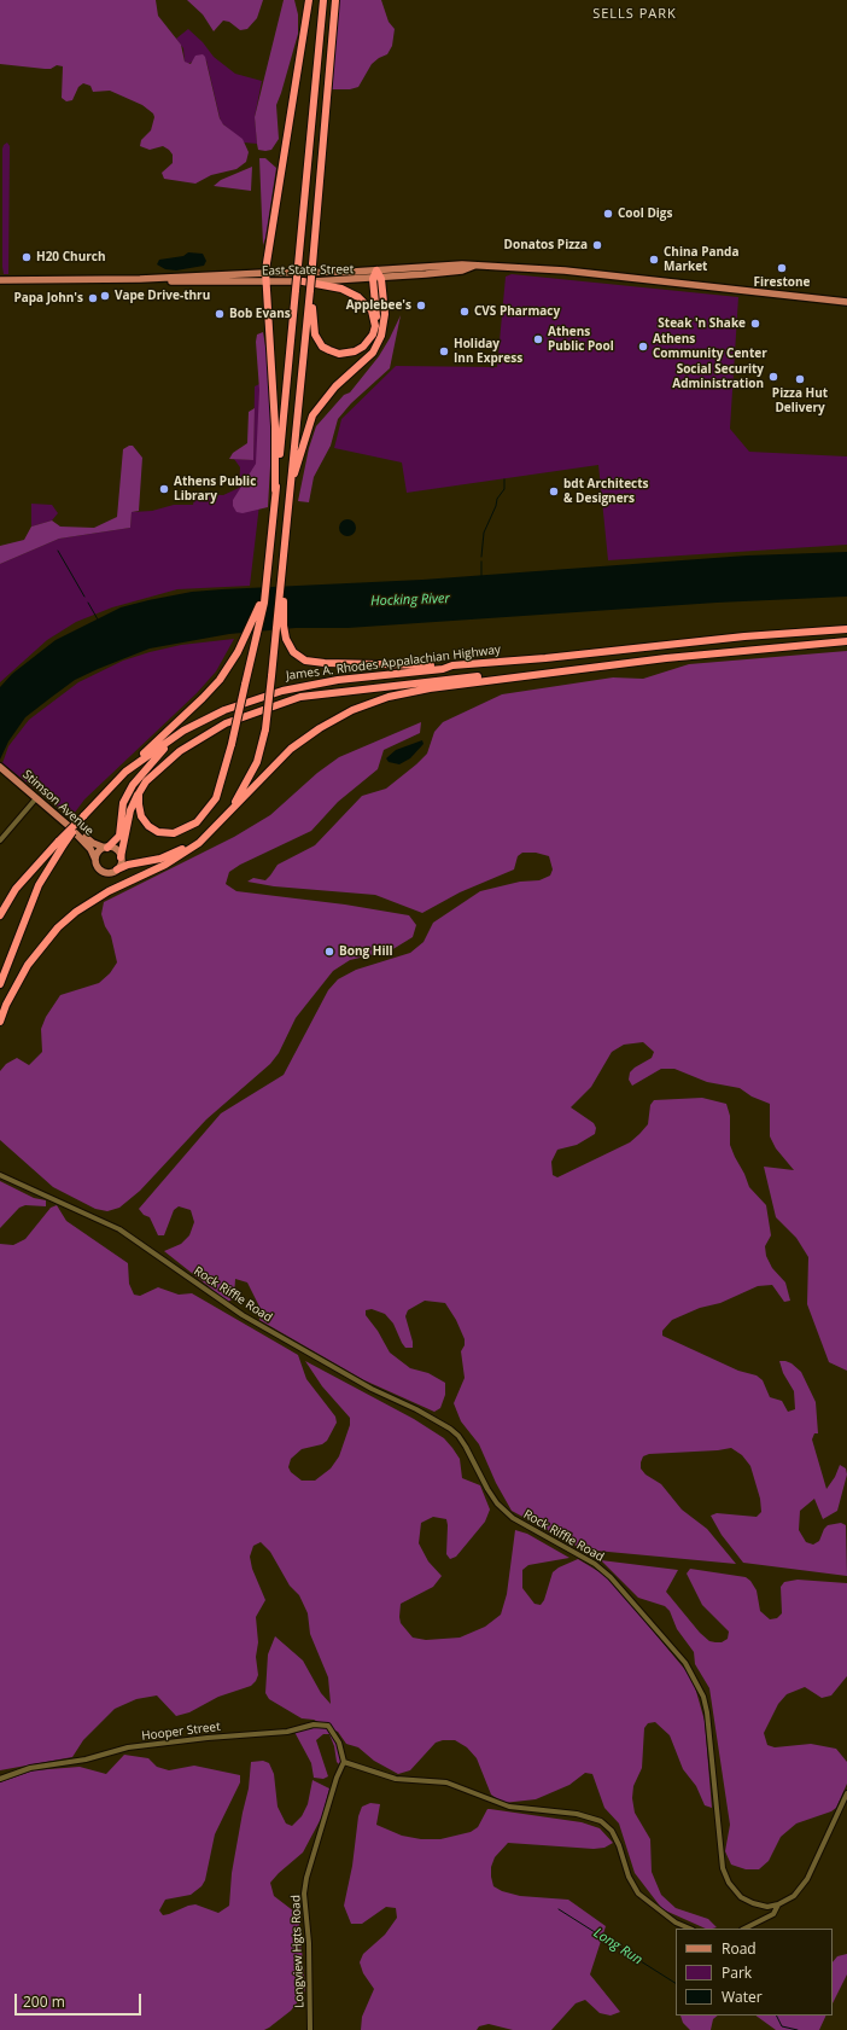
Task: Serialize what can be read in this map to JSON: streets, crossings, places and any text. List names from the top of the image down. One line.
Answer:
{"streets":{"highway":["James A. Rhodes Appalachian Highway"],"main road":["East State Street","Stimson Avenue"],"street":["Rock Riffle Road","Hooper Street","Longview Hgts Road"]},"crossings":[["Hooper Street","Longview Hgts Road"]],"districts":["SELLS PARK"],"water":["Hocking River","Long Run"],"places":["Cool Digs","Donatos Pizza","H20 Church","China Panda Market","Firestone","Vape Drive-thru","Papa John's","Applebee's","CVS Pharmacy","Bob Evans","Steak 'n Shake","Athens Public Pool","Athens Community Center","Holiday Inn Express","Social Security Administration","Pizza Hut Delivery","Athens Public Library","bdt Architects & Designers","Bong Hill"],"legend":["Road","Park","Water"],"scale_bar":"200 m"}
